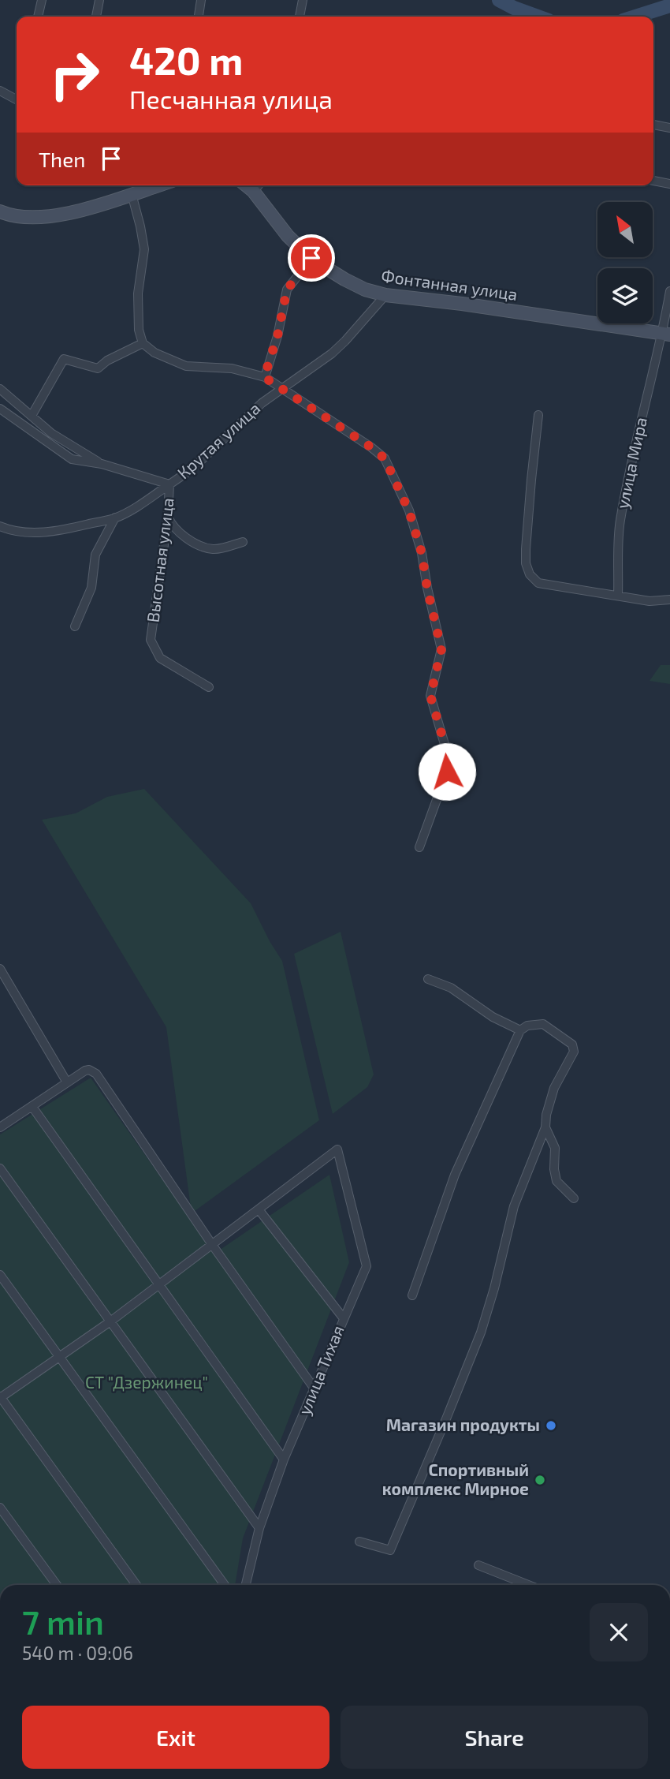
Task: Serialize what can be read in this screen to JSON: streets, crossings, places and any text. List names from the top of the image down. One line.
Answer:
{"streets":{"main road":["Фонтанная улица"],"street":["Крутая улица","улица Мира","Высотная улица","улица Тихая"]},"crossings":[["Фонтанная улица","Крутая улица"],["Фонтанная улица","улица Мира"],["Крутая улица","Высотная улица"]],"parks":["СТ \"Дзержинец\""],"places":["Магазин продукты","Спортивный комплекс Мирное"],"north":"top left","page":{"turn":["420 m","Песчанная улица"],"then":"Then","heading":["7 min","540 m · 09:06"],"buttons":["Exit","Share"]}}
